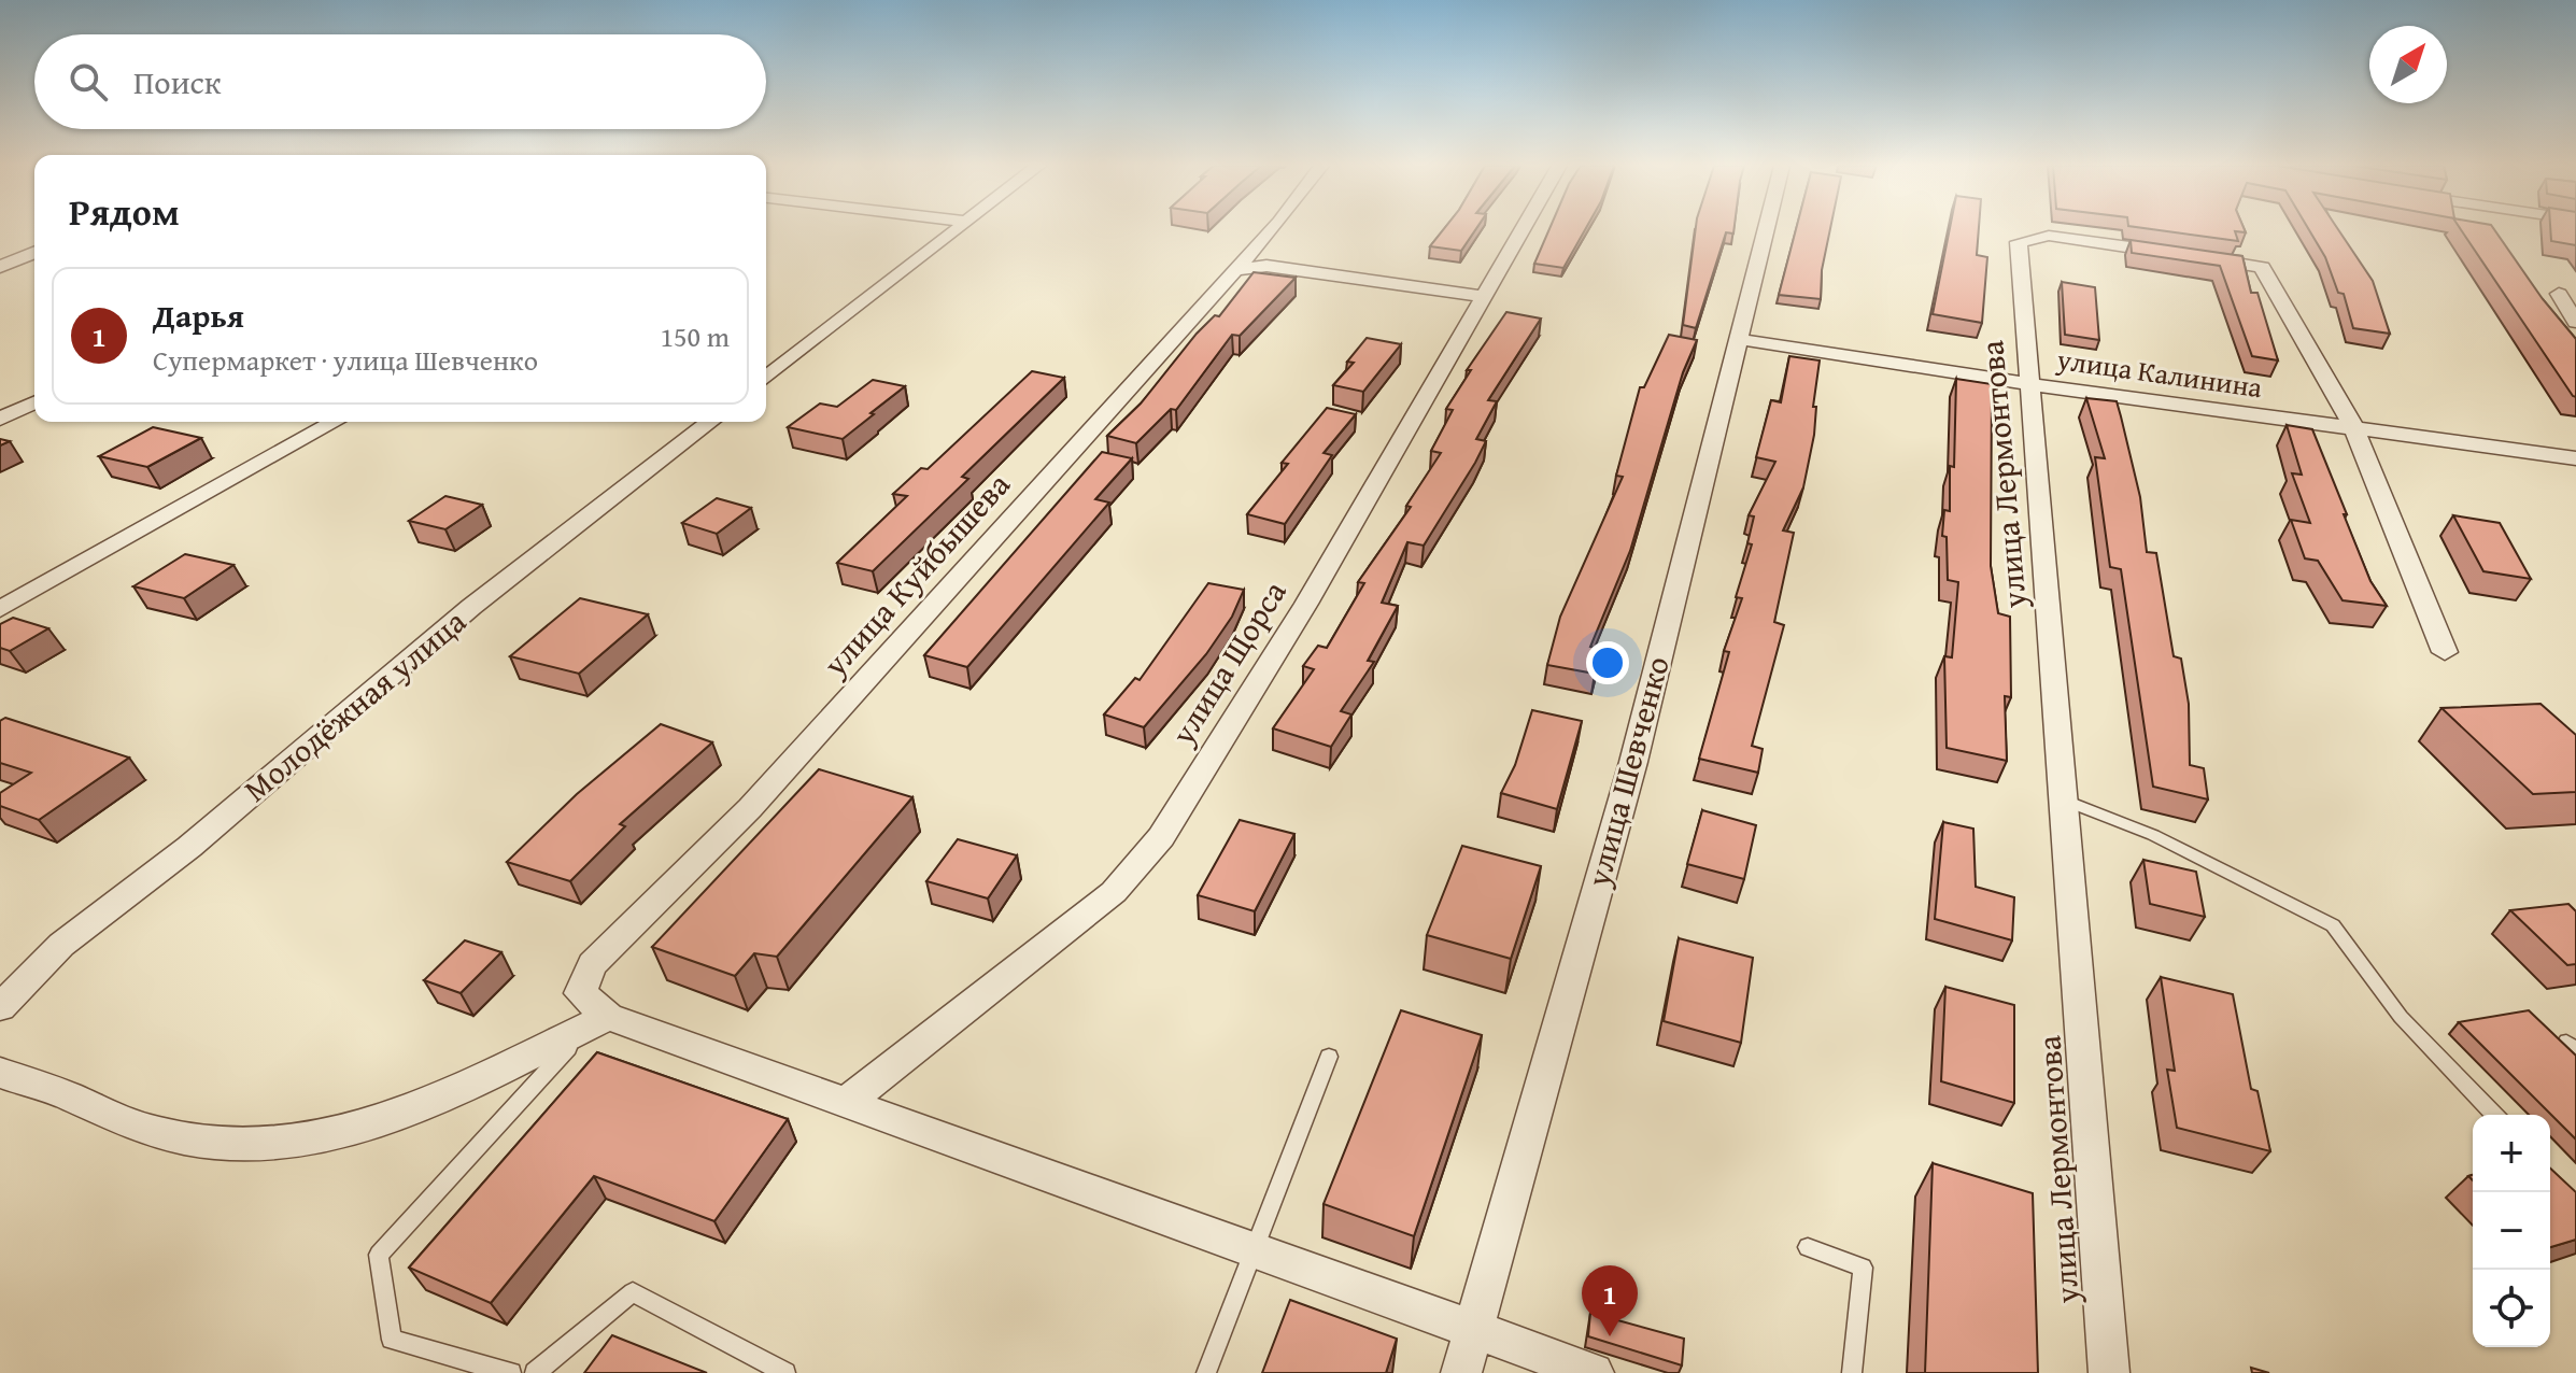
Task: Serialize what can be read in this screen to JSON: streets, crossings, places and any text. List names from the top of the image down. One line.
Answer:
{"streets":{"street":["улица Калинина","улица Лермонтова","улица Куйбышева","улица Щорса","Молодёжная улица","улица Шевченко"]},"crossings":[["улица Калинина","улица Лермонтова"],["улица Калинина","улица Шевченко"]],"north":"top right","page":{"search":"Поиск","heading":"Рядом","list":[{"mark":"1","name":"Дарья","note":"Супермаркет · улица Шевченко","value":"150 m"}],"map_buttons":["+","−"],"pins":"1"}}
